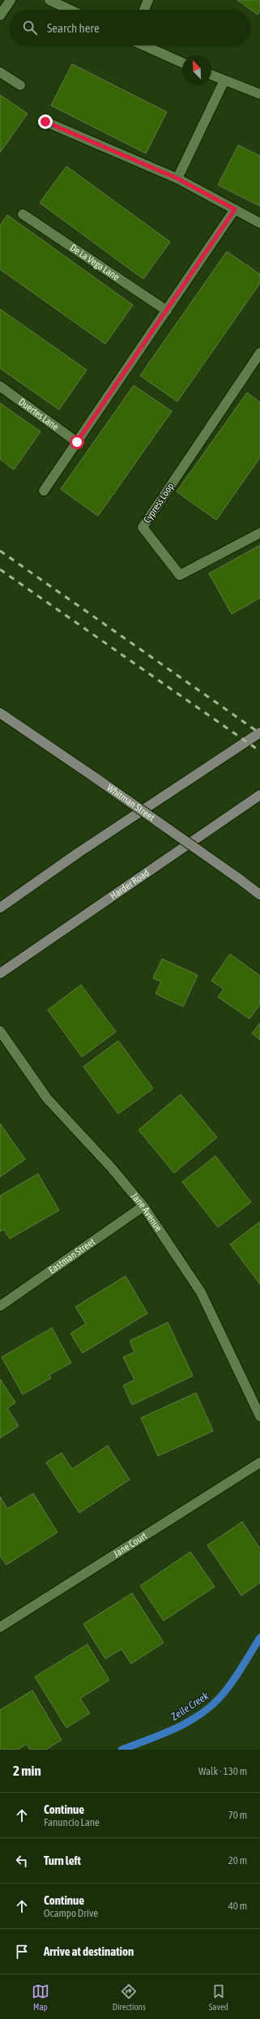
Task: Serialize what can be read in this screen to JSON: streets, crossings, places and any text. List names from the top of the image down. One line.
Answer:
{"streets":{"main road":["Whitman Street","Harder Road"],"street":["De La Vega Lane","Duertes Lane","Cypress Loop","Jane Avenue","Eastman Street","Jane Court"]},"crossings":[["Jane Avenue","Eastman Street"]],"water":["Zeile Creek"],"north":"top left","page":{"search":"Search here","heading":["2 min","Walk · 130 m"],"list":[["Continue","Fanuncio Lane","70 m"],["Turn left","20 m"],["Continue","Ocampo Drive","40 m"],"Arrive at destination"],"nav":["Map","Directions","Saved"]}}
